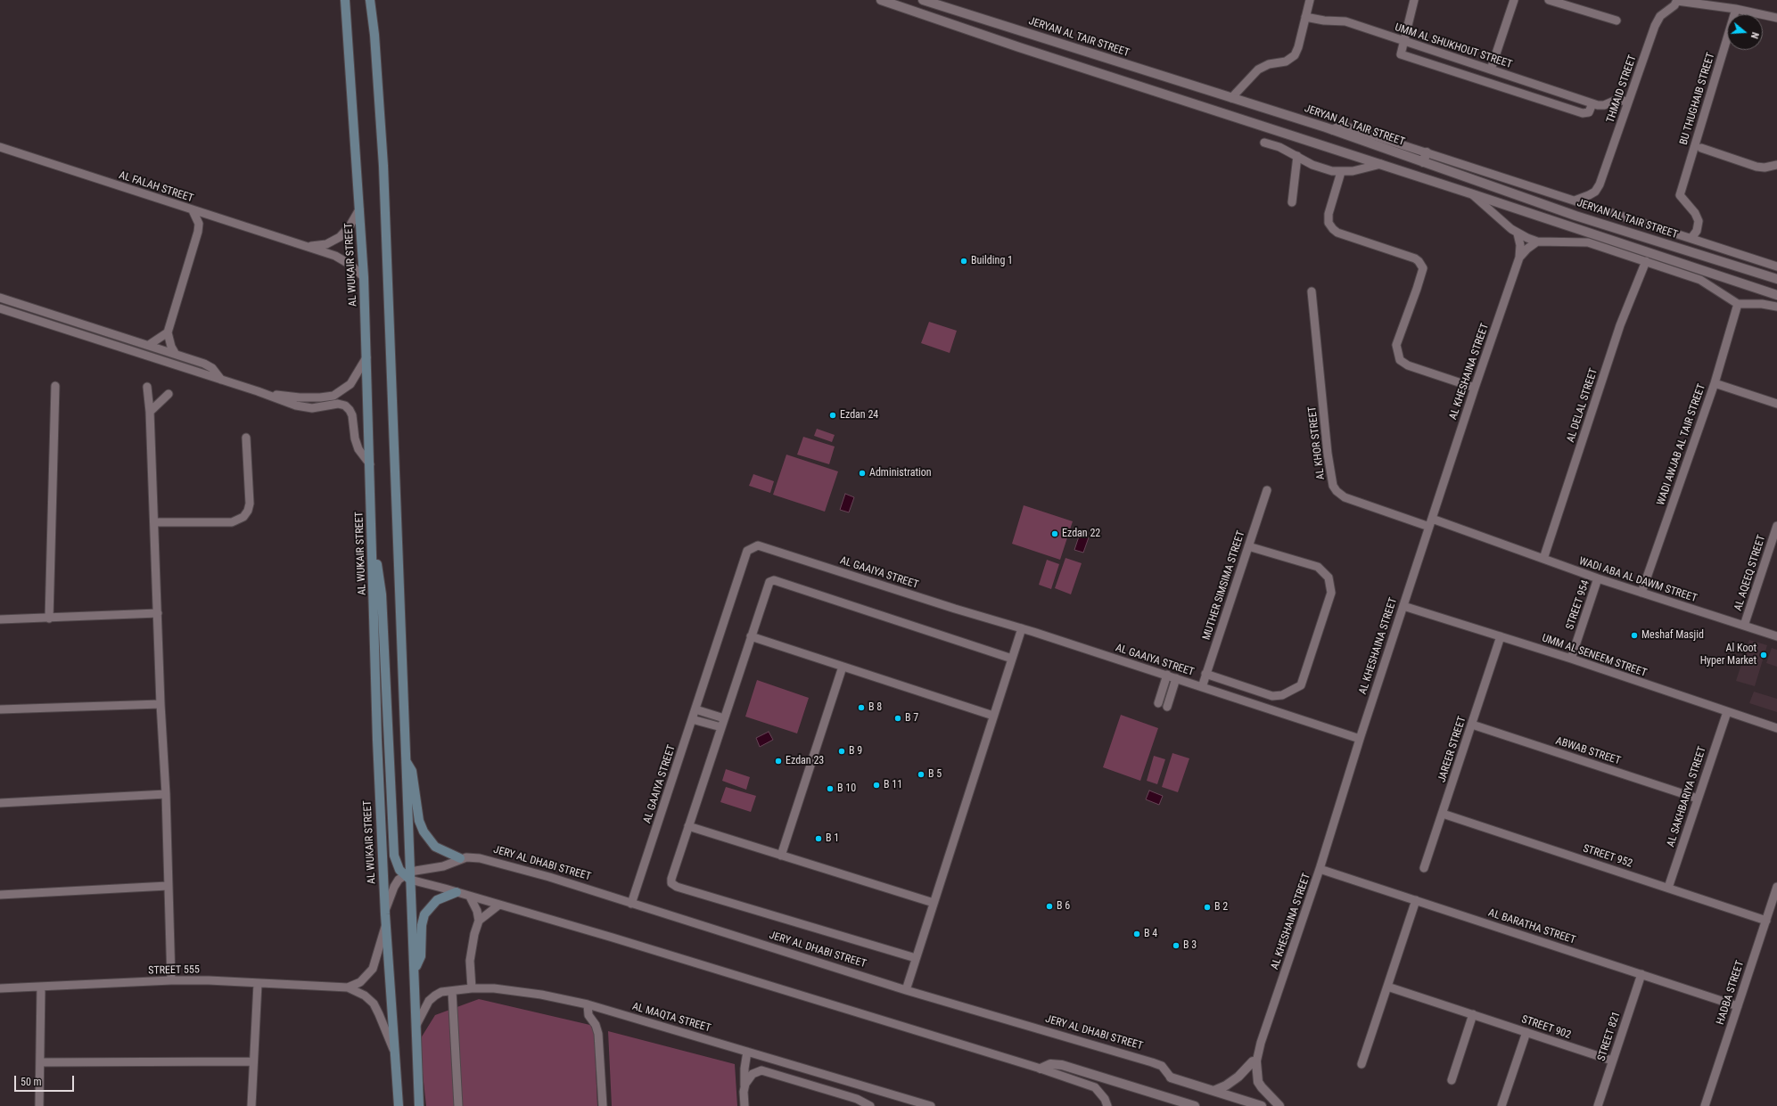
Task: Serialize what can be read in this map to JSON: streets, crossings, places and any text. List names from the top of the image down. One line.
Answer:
{"streets":{"main road":["AL WUKAIR STREET"],"street":["JERYAN AL TAIR STREET","UMM AL SHUKHOUT STREET","THMAID STREET","BU THUGHAIB STREET","AL FALAH STREET","AL KHESHAINA STREET","AL DELAL STREET","AL KHOR STREET","WADI AWJAB AL TAIR STREET","AL GAAIYA STREET","AL AQEEQ STREET","WADI ABA AL DAWM STREET","MUTHER SIMSIMA STREET","STREET 954","UMM AL SENEEM STREET","JAREER STREET","ABWAB STREET","AL SAKHBARIYA STREET","STREET 952","JERY AL DHABI STREET","AL BARATHA STREET","STREET 555","HADBA STREET","AL MAQTA STREET","STREET 902","STREET 821"]},"crossings":[["UMM AL SHUKHOUT STREET","THMAID STREET"],["AL FALAH STREET","AL WUKAIR STREET"],["AL WUKAIR STREET","STREET 555"],["AL KHESHAINA STREET","AL KHOR STREET"],["AL KHESHAINA STREET","AL GAAIYA STREET"],["AL KHESHAINA STREET","UMM AL SENEEM STREET"],["AL KHESHAINA STREET","AL BARATHA STREET"],["AL DELAL STREET","WADI ABA AL DAWM STREET"],["AL KHOR STREET","WADI ABA AL DAWM STREET"],["WADI AWJAB AL TAIR STREET","WADI ABA AL DAWM STREET"],["AL GAAIYA STREET","MUTHER SIMSIMA STREET"],["AL GAAIYA STREET","JERY AL DHABI STREET"],["AL AQEEQ STREET","WADI ABA AL DAWM STREET"],["WADI ABA AL DAWM STREET","STREET 954"],["STREET 954","UMM AL SENEEM STREET"],["UMM AL SENEEM STREET","JAREER STREET"],["UMM AL SENEEM STREET","AL SAKHBARIYA STREET"],["JAREER STREET","ABWAB STREET"],["JAREER STREET","STREET 952"],["ABWAB STREET","AL SAKHBARIYA STREET"],["AL SAKHBARIYA STREET","STREET 952"],["STREET 952","HADBA STREET"],["AL BARATHA STREET","HADBA STREET"],["AL BARATHA STREET","STREET 821"],["STREET 902","STREET 821"]],"places":["Building 1","Ezdan 24","Administration","Ezdan 22","Meshaf Masjid","Al Koot Hyper Market","B 8","B 7","B 9","Ezdan 23","B 5","B 11","B 10","B 1","B 6","B 2","B 4","B 3"],"scale_bar":"50 m","north":"right"}
